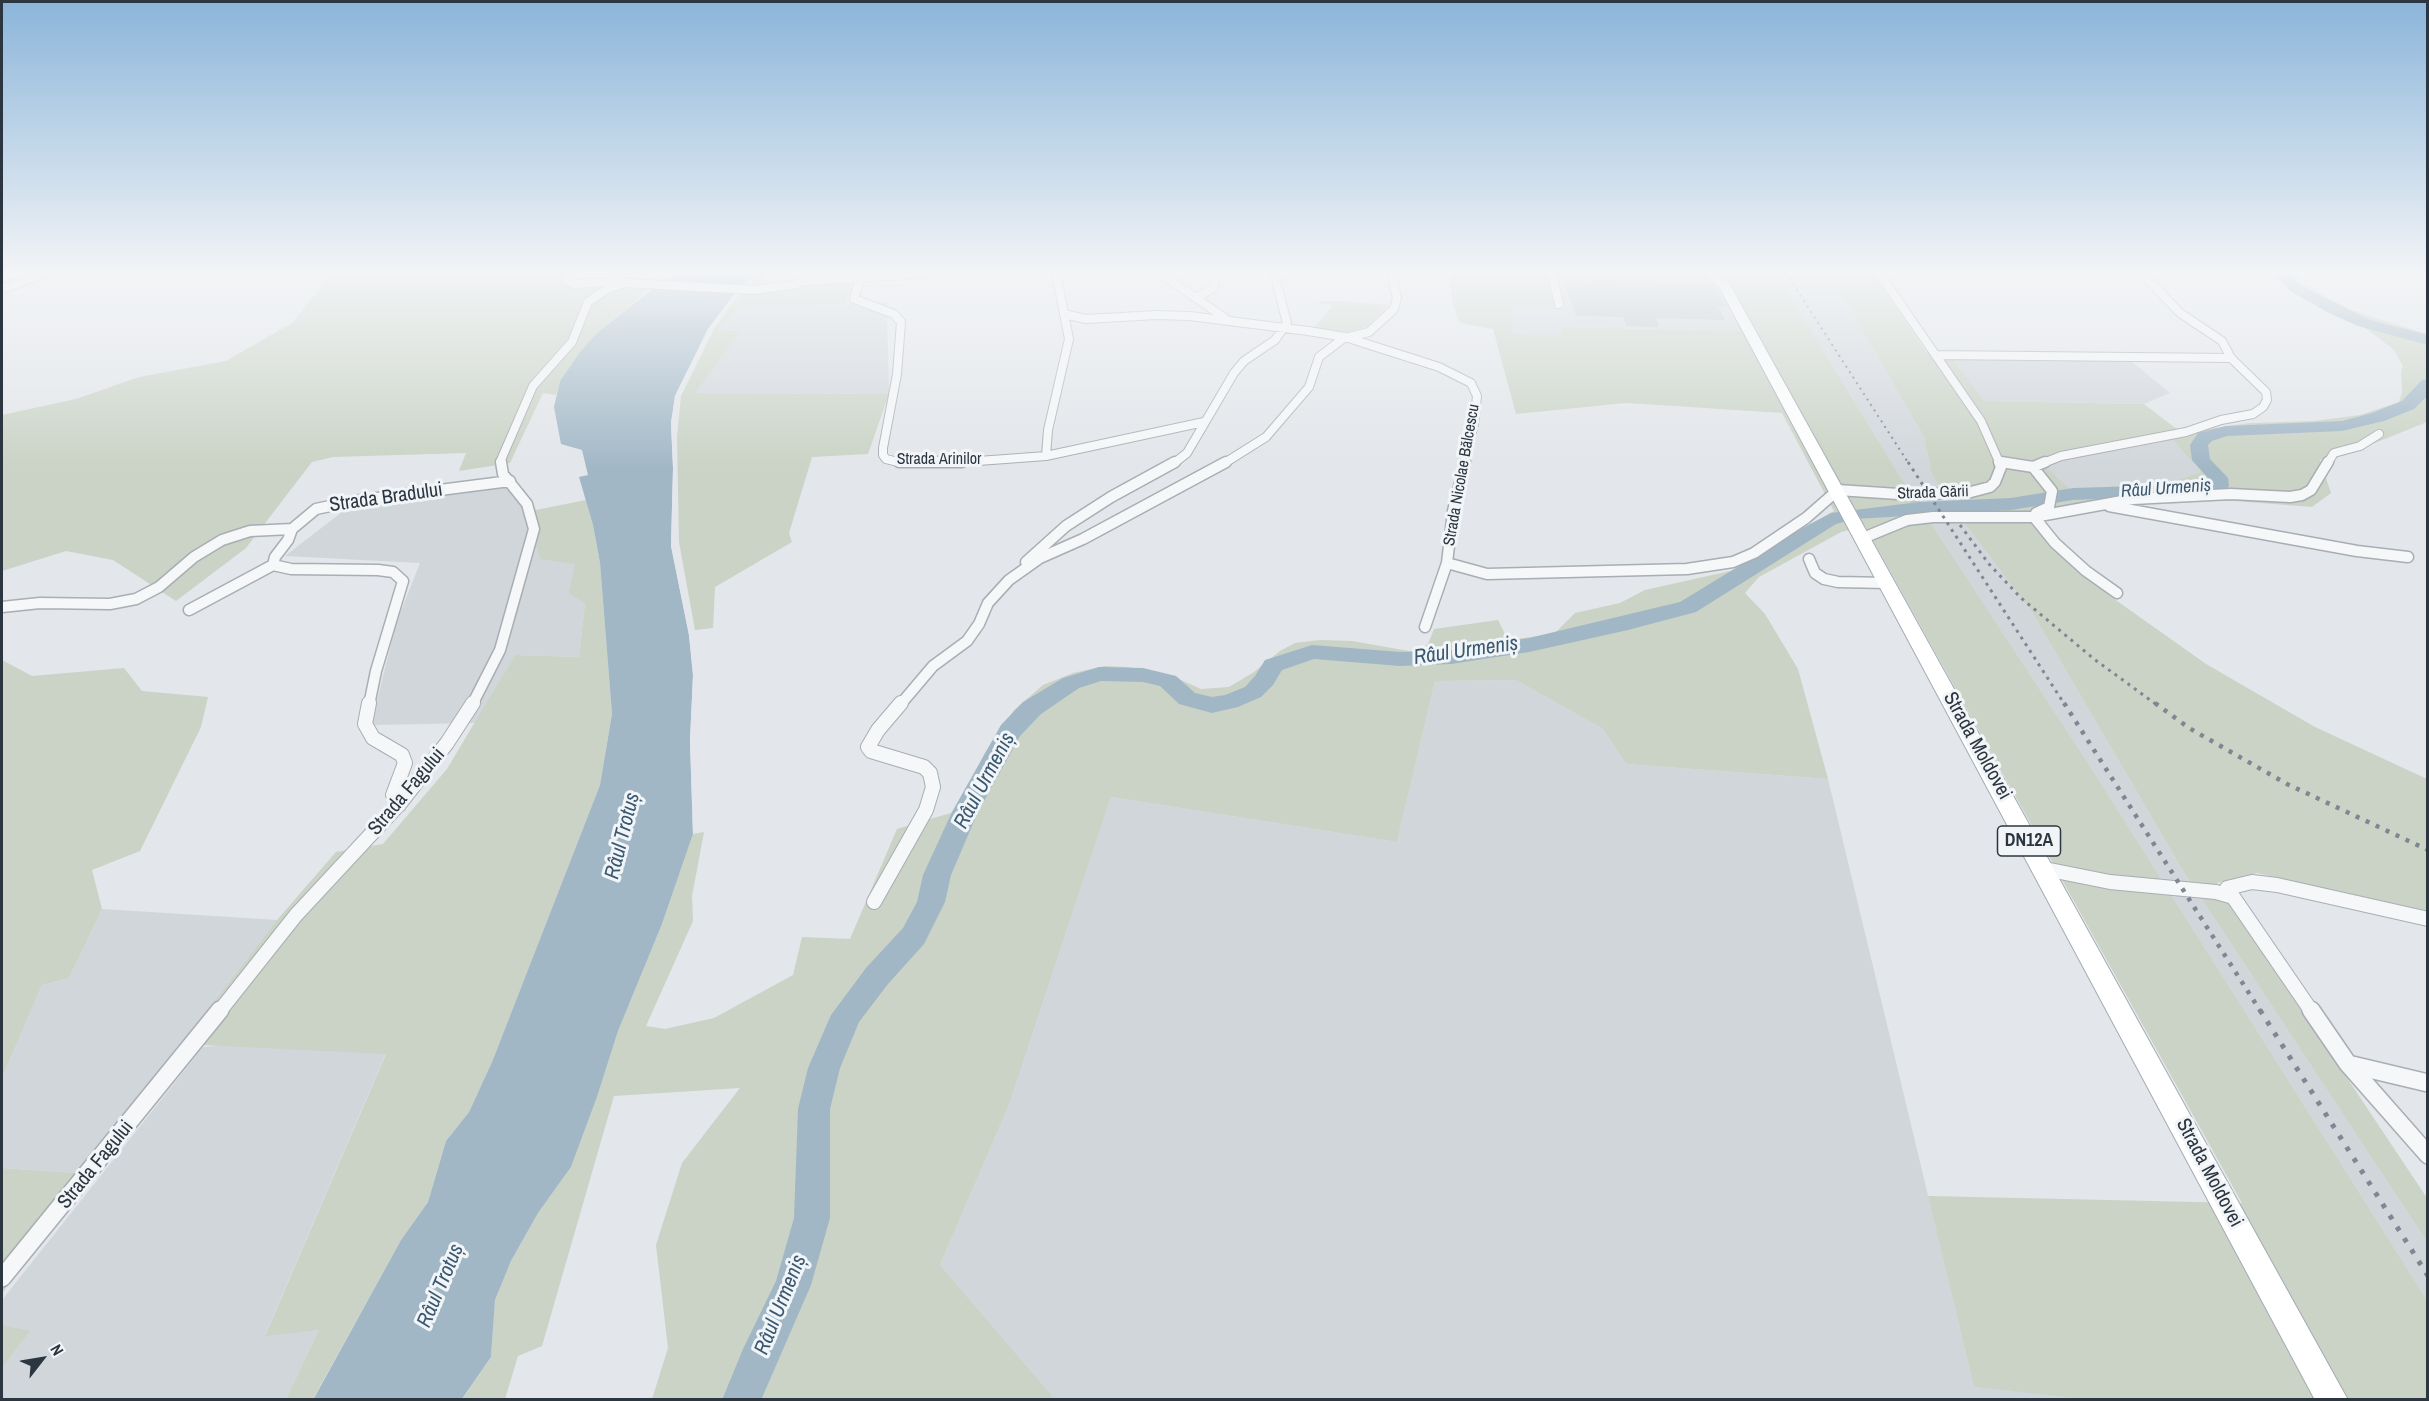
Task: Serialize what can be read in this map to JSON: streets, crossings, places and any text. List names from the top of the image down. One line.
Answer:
{"streets":{"main road":["Strada Moldovei","DN12A"],"street":["Strada Arinilor","Strada Nicolae Bălcescu","Strada Gării","Strada Bradului","Strada Fagului"]},"crossings":[["Strada Gării","Strada Moldovei"],["Strada Bradului","Strada Fagului"]],"water":["Râul Urmeniș","Râul Trotuș"],"north":"top right"}
